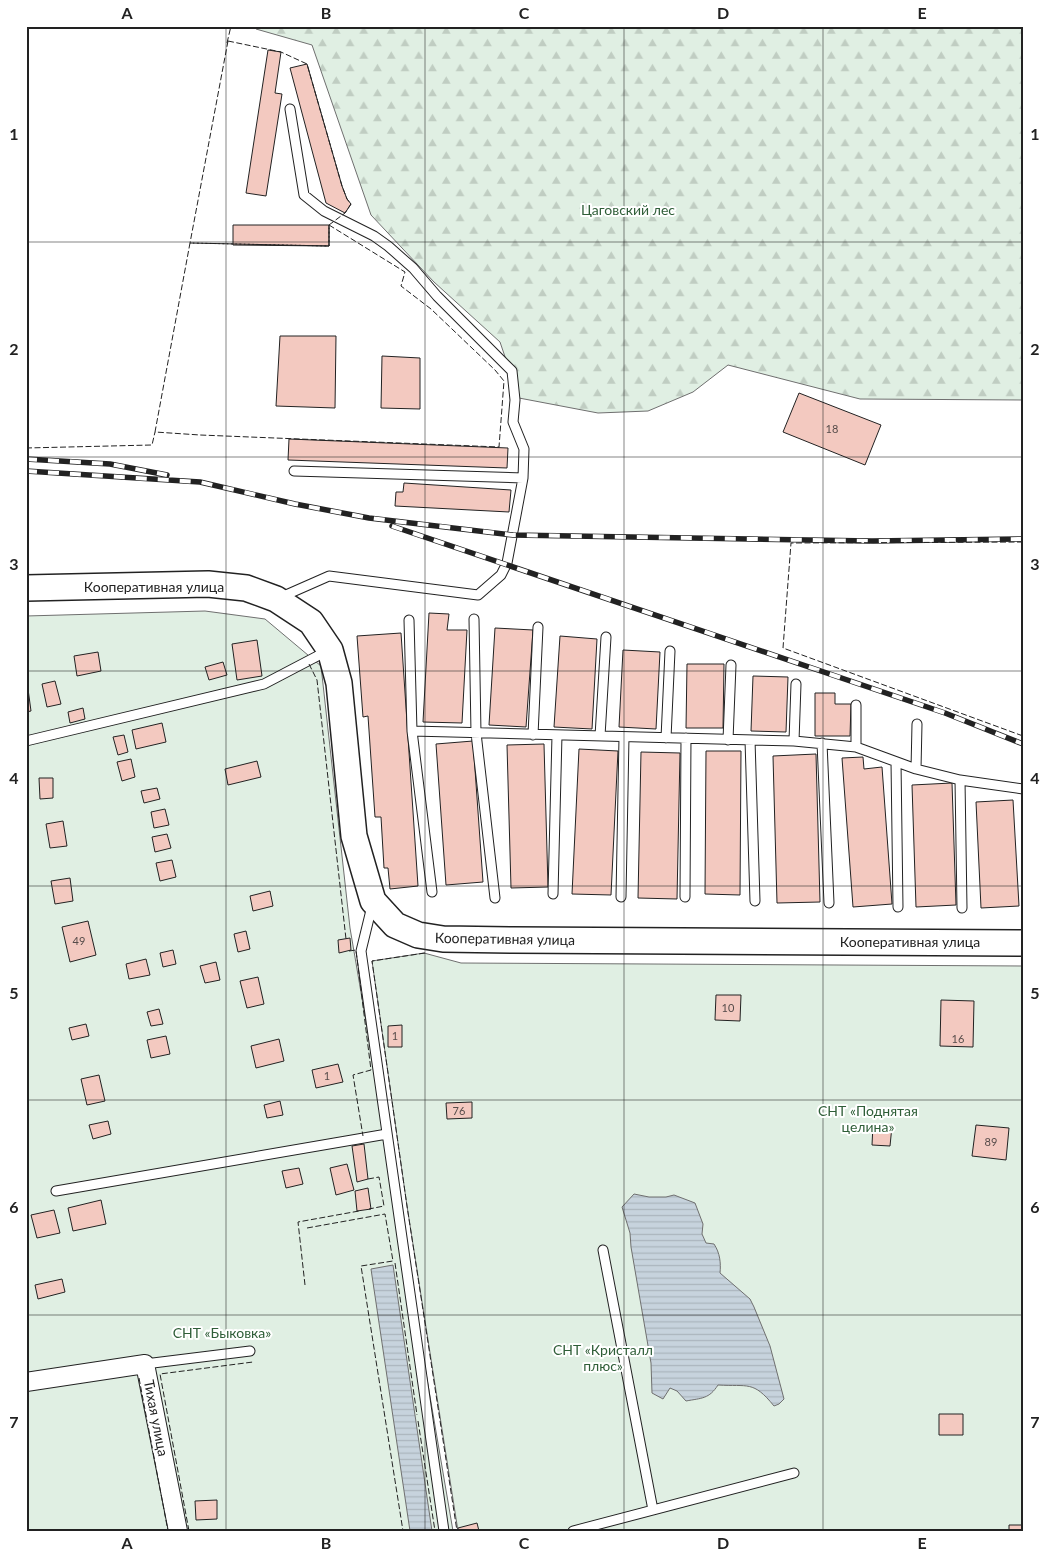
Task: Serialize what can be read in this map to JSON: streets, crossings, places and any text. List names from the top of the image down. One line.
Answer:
{"streets":{"main road":["Кооперативная улица"],"street":["Тихая улица"]},"parks":["Цаговский лес","СНТ «Поднятая целина»","СНТ «Быковка»","СНТ «Кристалл плюс»"],"house_numbers":["18","49","10","1","16","1","76","89"],"grid":{"columns":["A","B","C","D","E"],"rows":["1","2","3","4","5","6","7"]}}
